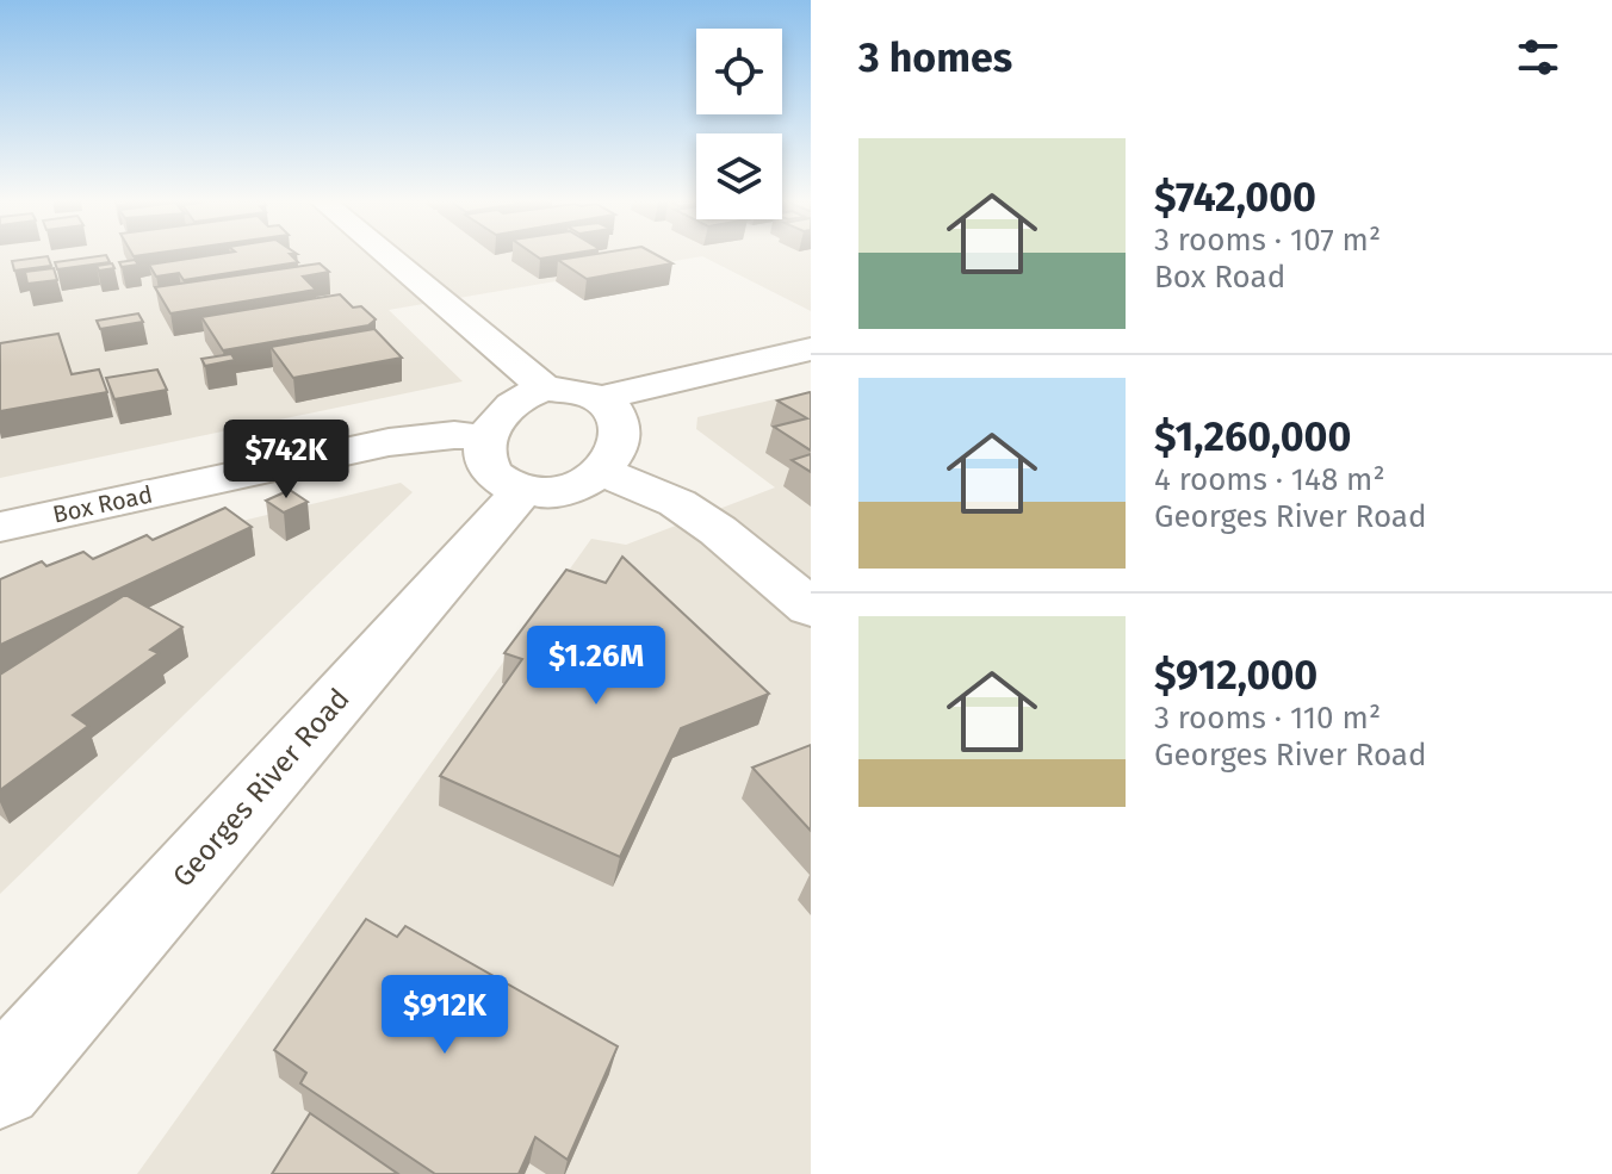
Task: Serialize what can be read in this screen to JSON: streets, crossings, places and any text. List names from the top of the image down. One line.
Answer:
{"streets":{"street":["Box Road","Georges River Road"]},"crossings":[["Box Road","Georges River Road"]],"page":{"heading":"3 homes","list":[{"name":"$742,000","note":"3 rooms · 107 m² · Box Road"},{"name":"$1,260,000","note":"4 rooms · 148 m² · Georges River Road"},{"name":"$912,000","note":"3 rooms · 110 m² · Georges River Road"}],"price":["$742K","$1.26M","$912K"]}}
